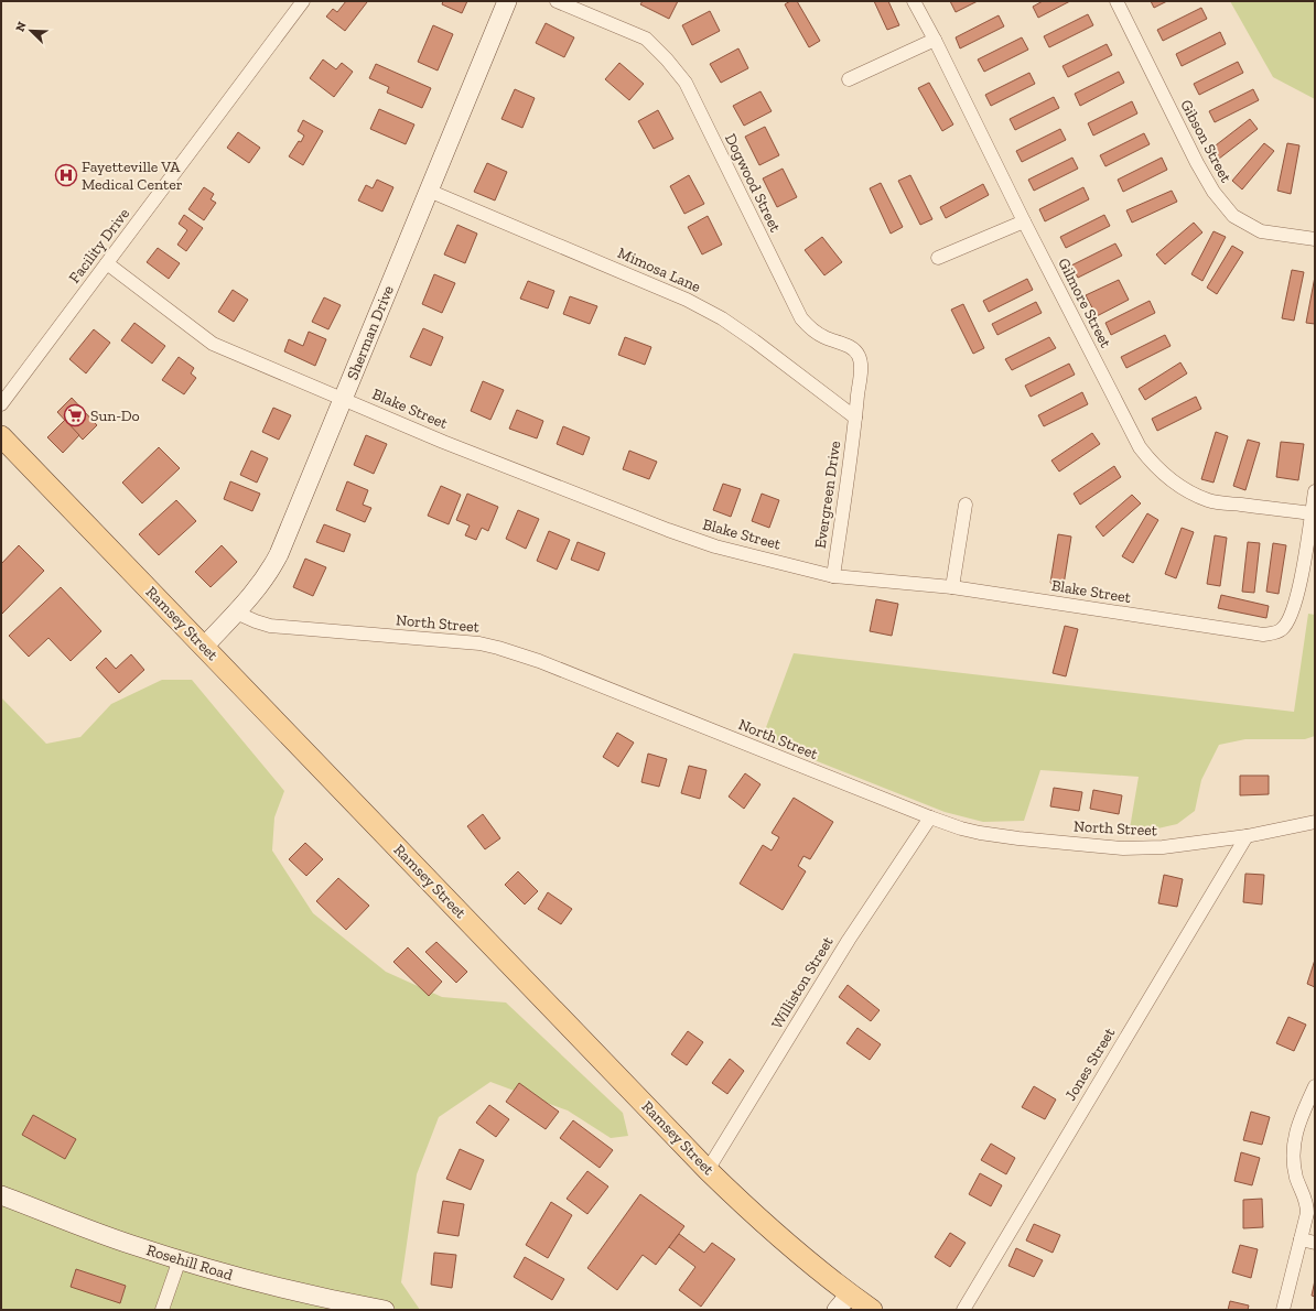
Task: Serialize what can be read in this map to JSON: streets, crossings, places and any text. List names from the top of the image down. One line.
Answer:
{"streets":{"main road":["Ramsey Street"],"street":["Gibson Street","Dogwood Street","Facility Drive","Mimosa Lane","Gilmore Street","Sherman Drive","Blake Street","Evergreen Drive","North Street","Williston Street","Jones Street","Rosehill Road"]},"crossings":[["Dogwood Street","Mimosa Lane"],["Dogwood Street","Evergreen Drive"],["Facility Drive","Blake Street"],["Mimosa Lane","Sherman Drive"],["Mimosa Lane","Evergreen Drive"],["Gilmore Street","Blake Street"],["Sherman Drive","Blake Street"],["Sherman Drive","Ramsey Street"],["Sherman Drive","North Street"],["Blake Street","Evergreen Drive"],["Ramsey Street","Williston Street"],["North Street","Williston Street"],["North Street","Jones Street"]],"places":{"hospital":["Fayetteville VA Medical Center"],"supermarket":["Sun-Do"]},"north":"top left"}
